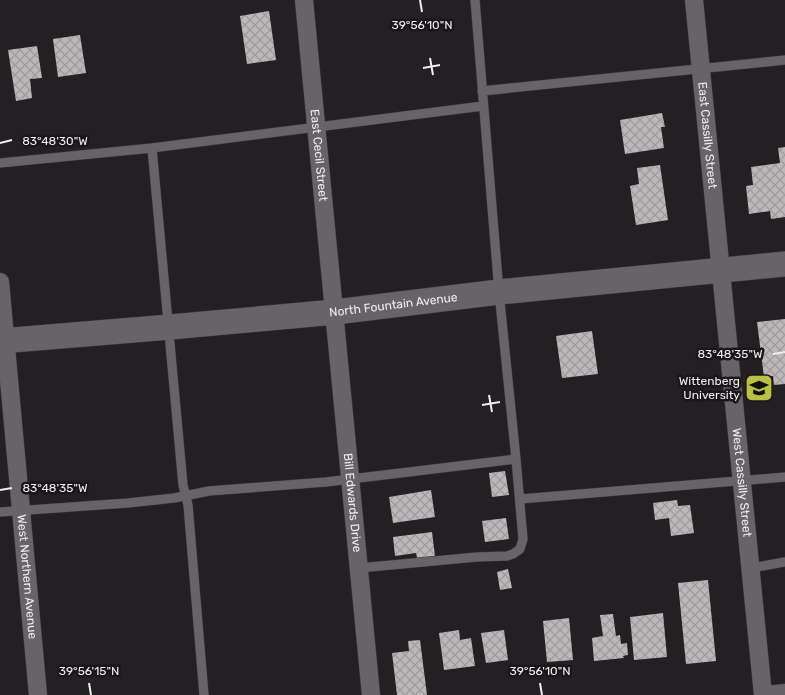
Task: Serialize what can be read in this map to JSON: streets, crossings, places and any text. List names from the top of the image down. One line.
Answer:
{"streets":{"street":["East Cassilly Street","East Cecil Street","North Fountain Avenue","West Cassilly Street","Bill Edwards Drive","West Northern Avenue"]},"crossings":[["East Cassilly Street","North Fountain Avenue"],["East Cassilly Street","West Cassilly Street"],["East Cecil Street","North Fountain Avenue"],["East Cecil Street","Bill Edwards Drive"],["North Fountain Avenue","West Cassilly Street"],["North Fountain Avenue","Bill Edwards Drive"],["North Fountain Avenue","West Northern Avenue"]],"places":{"school or university":["Wittenberg University"]},"coordinates":["39°56'10\"N","83°48'30\"W","83°48'35\"W","39°56'15\"N"]}
